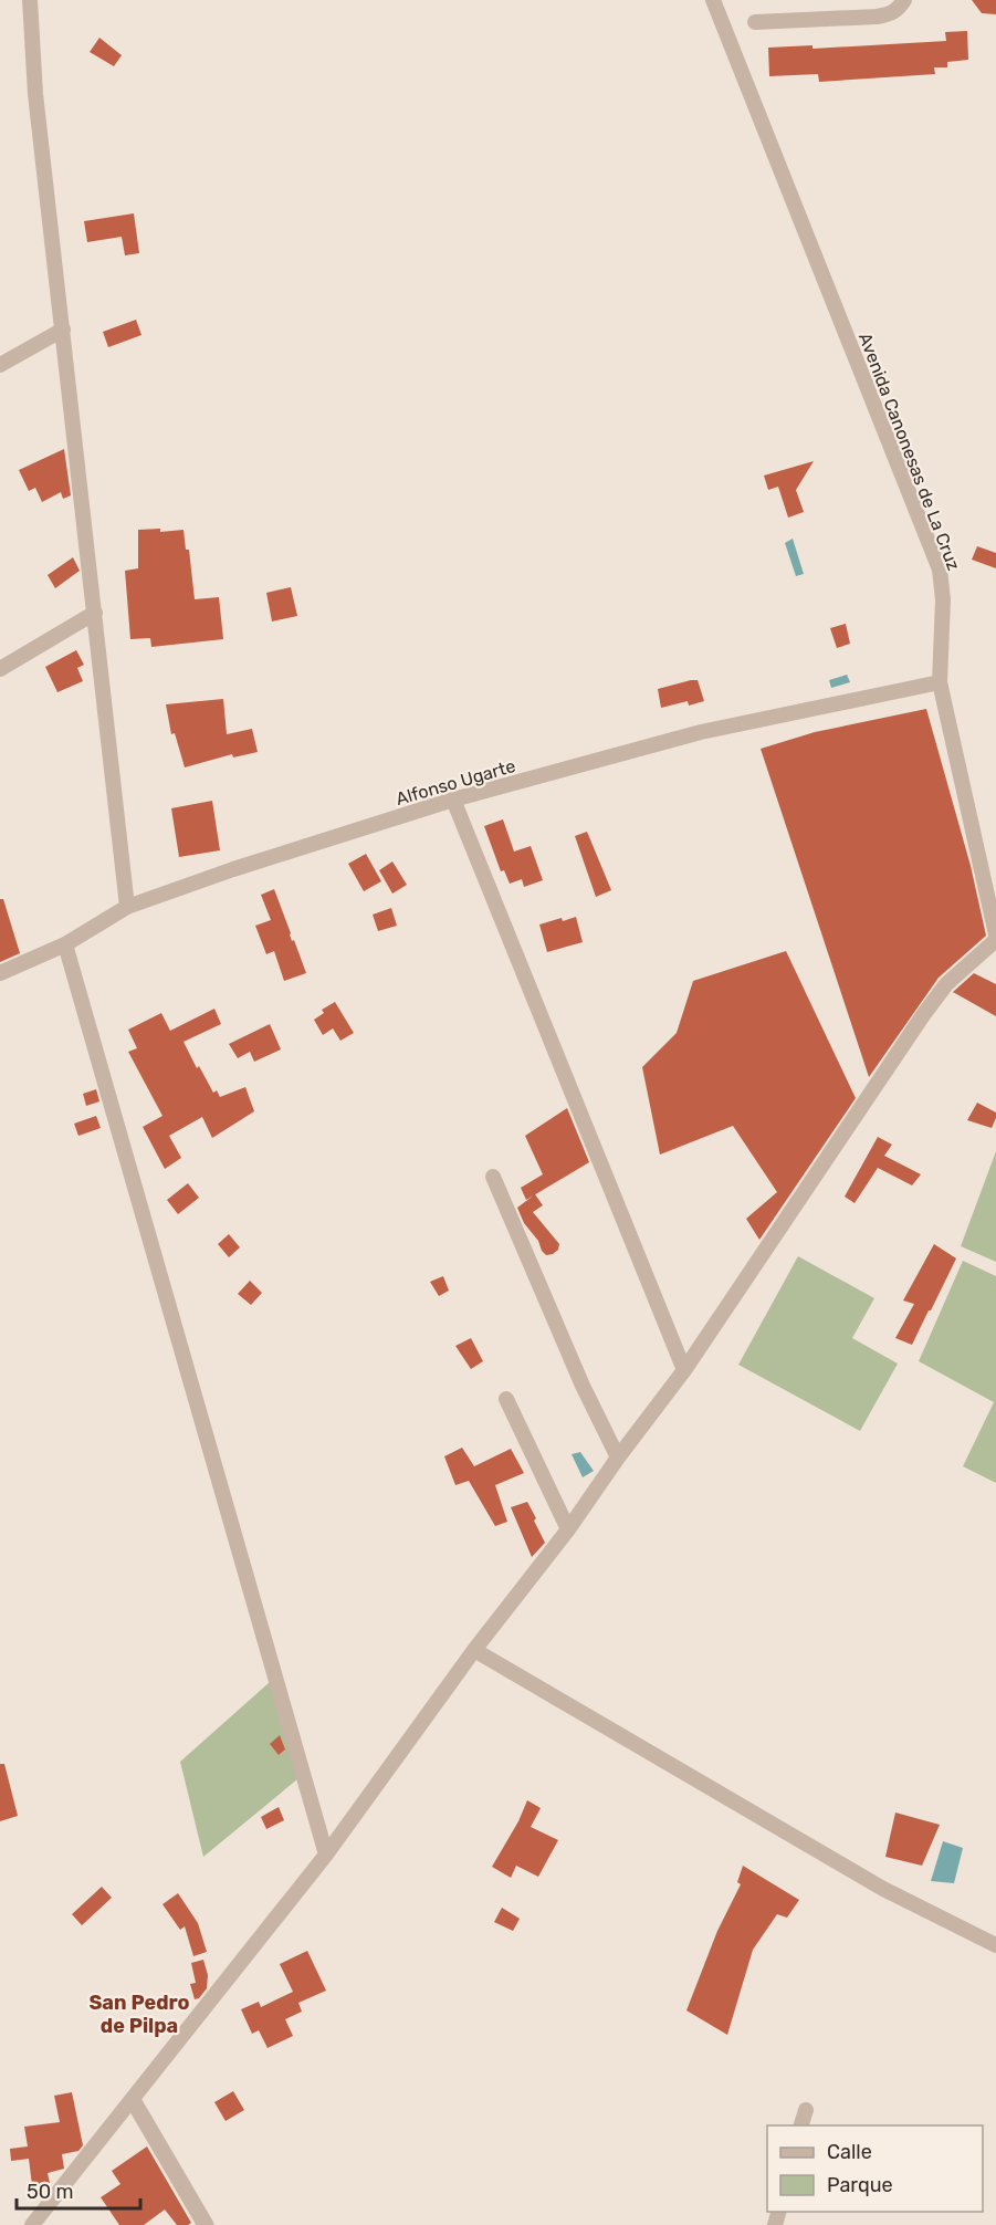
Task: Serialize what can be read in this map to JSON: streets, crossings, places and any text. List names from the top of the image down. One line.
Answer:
{"streets":{"street":["Avenida Canonesas de La Cruz","Alfonso Ugarte"]},"crossings":[["Avenida Canonesas de La Cruz","Alfonso Ugarte"]],"districts":["San Pedro de Pilpa"],"legend":["Calle","Parque"],"scale_bar":"50 m"}
